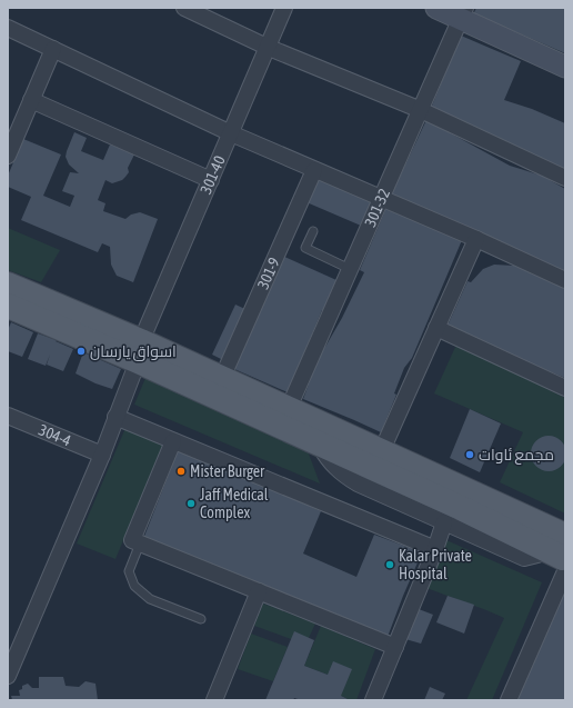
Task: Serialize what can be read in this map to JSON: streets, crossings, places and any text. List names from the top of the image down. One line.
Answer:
{"streets":{"street":["301-40","301-32","301-9","304-4"]},"crossings":[["301-40","304-4"]],"places":["اسواق يارسان","مجمع ئاوات","Mister Burger","Jaff Medical Complex","Kalar Private Hospital"]}
